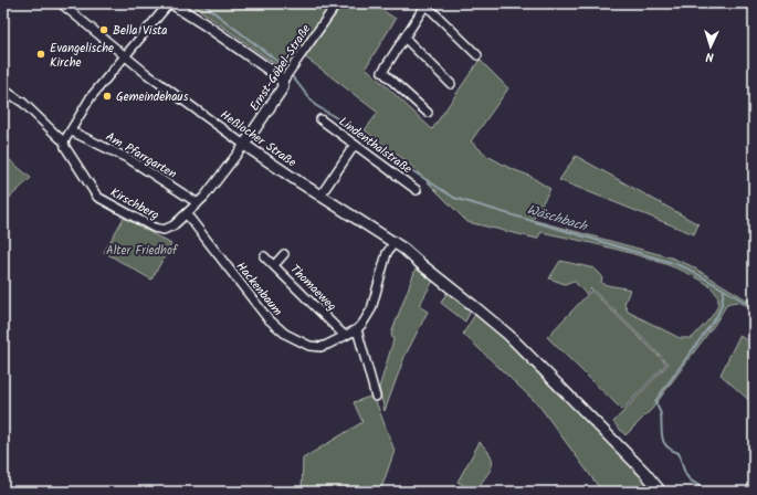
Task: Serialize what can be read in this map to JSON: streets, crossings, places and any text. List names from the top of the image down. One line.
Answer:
{"streets":{"street":["Ernst-Göbel-Straße","Heßlocher Straße","Lindenthalstraße","Am Pfarrgarten","Kirschberg","Thomaeweg","Hackenbaum"]},"crossings":[["Ernst-Göbel-Straße","Heßlocher Straße"],["Ernst-Göbel-Straße","Kirschberg"],["Heßlocher Straße","Kirschberg"],["Heßlocher Straße","Hackenbaum"],["Am Pfarrgarten","Kirschberg"],["Kirschberg","Hackenbaum"],["Thomaeweg","Hackenbaum"]],"water":["Wäschbach"],"parks":["Alter Friedhof"],"places":["Bella Vista","Evangelische Kirche","Gemeindehaus"],"north":"bottom"}
